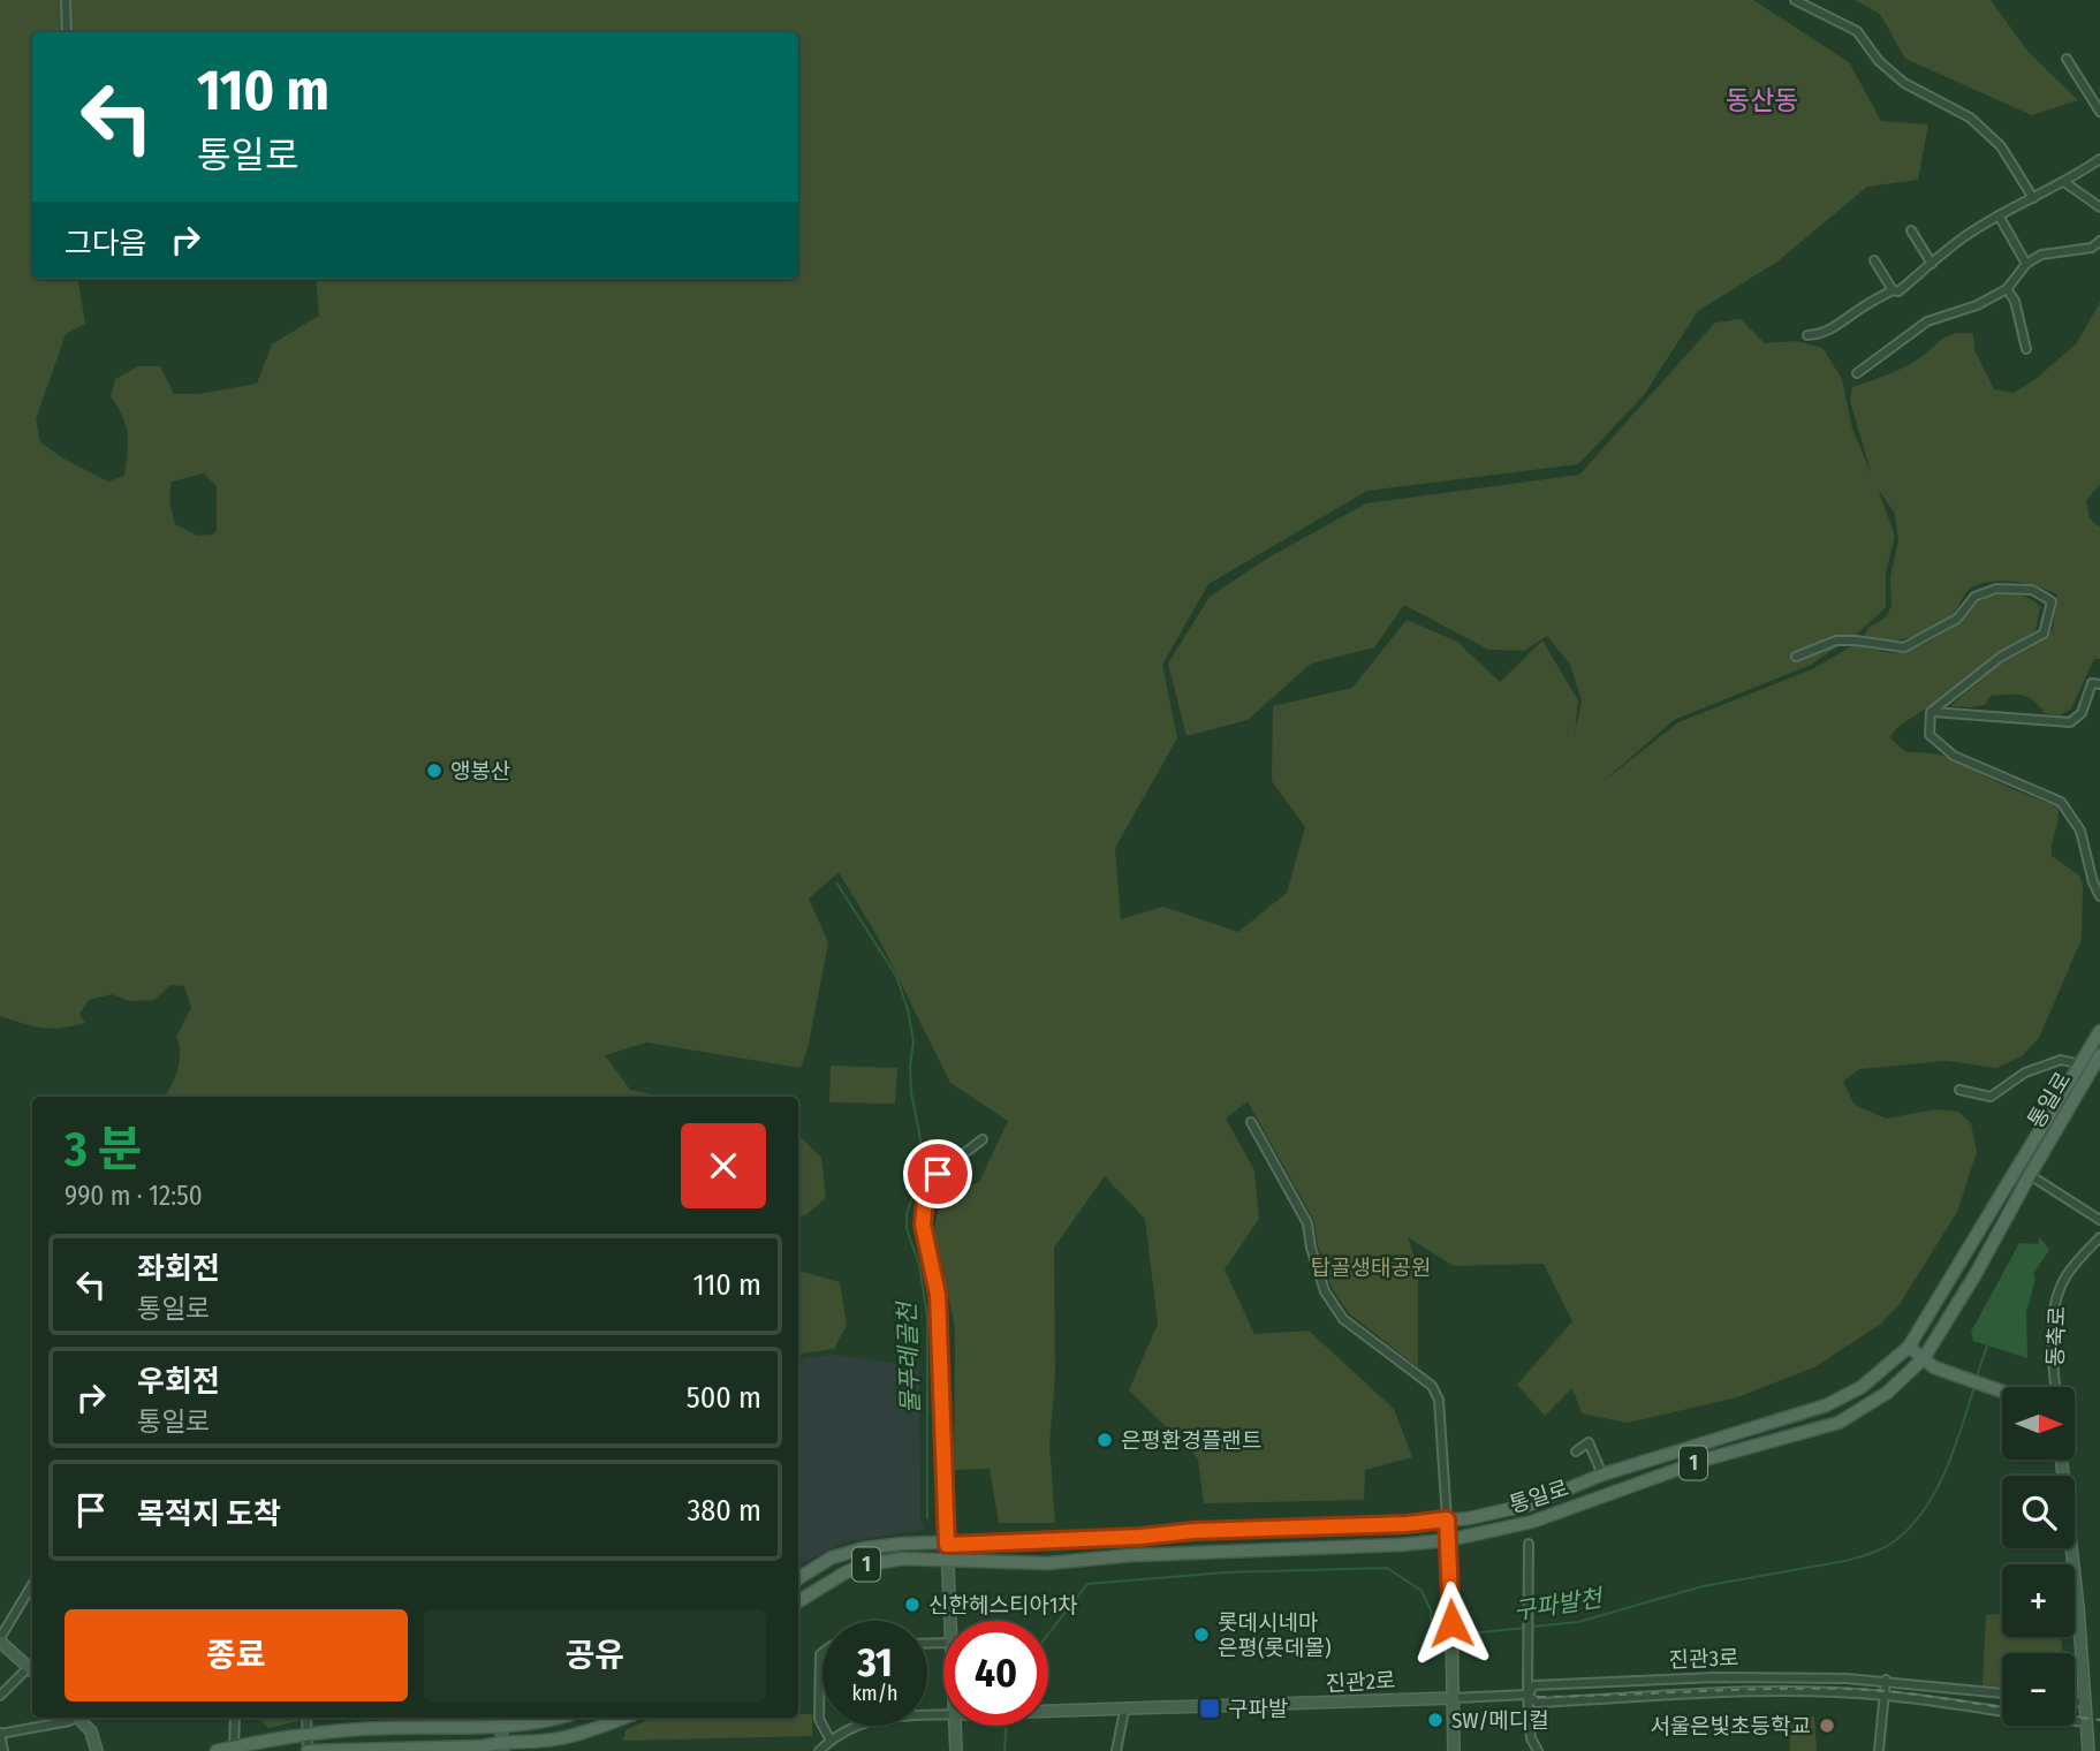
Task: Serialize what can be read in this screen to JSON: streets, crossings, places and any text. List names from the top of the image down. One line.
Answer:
{"streets":{"main road":["통일로","1"],"street":["동축로","진관3로","진관2로"]},"crossings":[["진관3로","진관2로"]],"districts":["동산동"],"water":["물푸레골천","구파발천"],"parks":["탑골생태공원"],"places":{"other":["앵봉산","은평환경플랜트","신한헤스티아1차","롯데시네마 은평(롯데몰)","SW/메디컬","서울은빛초등학교"],"transit":["구파발"]},"north":"right","page":{"turn":["110 m","통일로"],"then":"그다음","heading":["3 분","990 m · 12:50"],"list":[{"name":"좌회전","note":"통일로","value":"110 m"},{"name":"우회전","note":"통일로","value":"500 m"},{"name":"목적지 도착","value":"380 m"}],"map_buttons":["+","−"],"buttons":["종료","공유"],"speed":"31 km/h","limit":"40"}}
